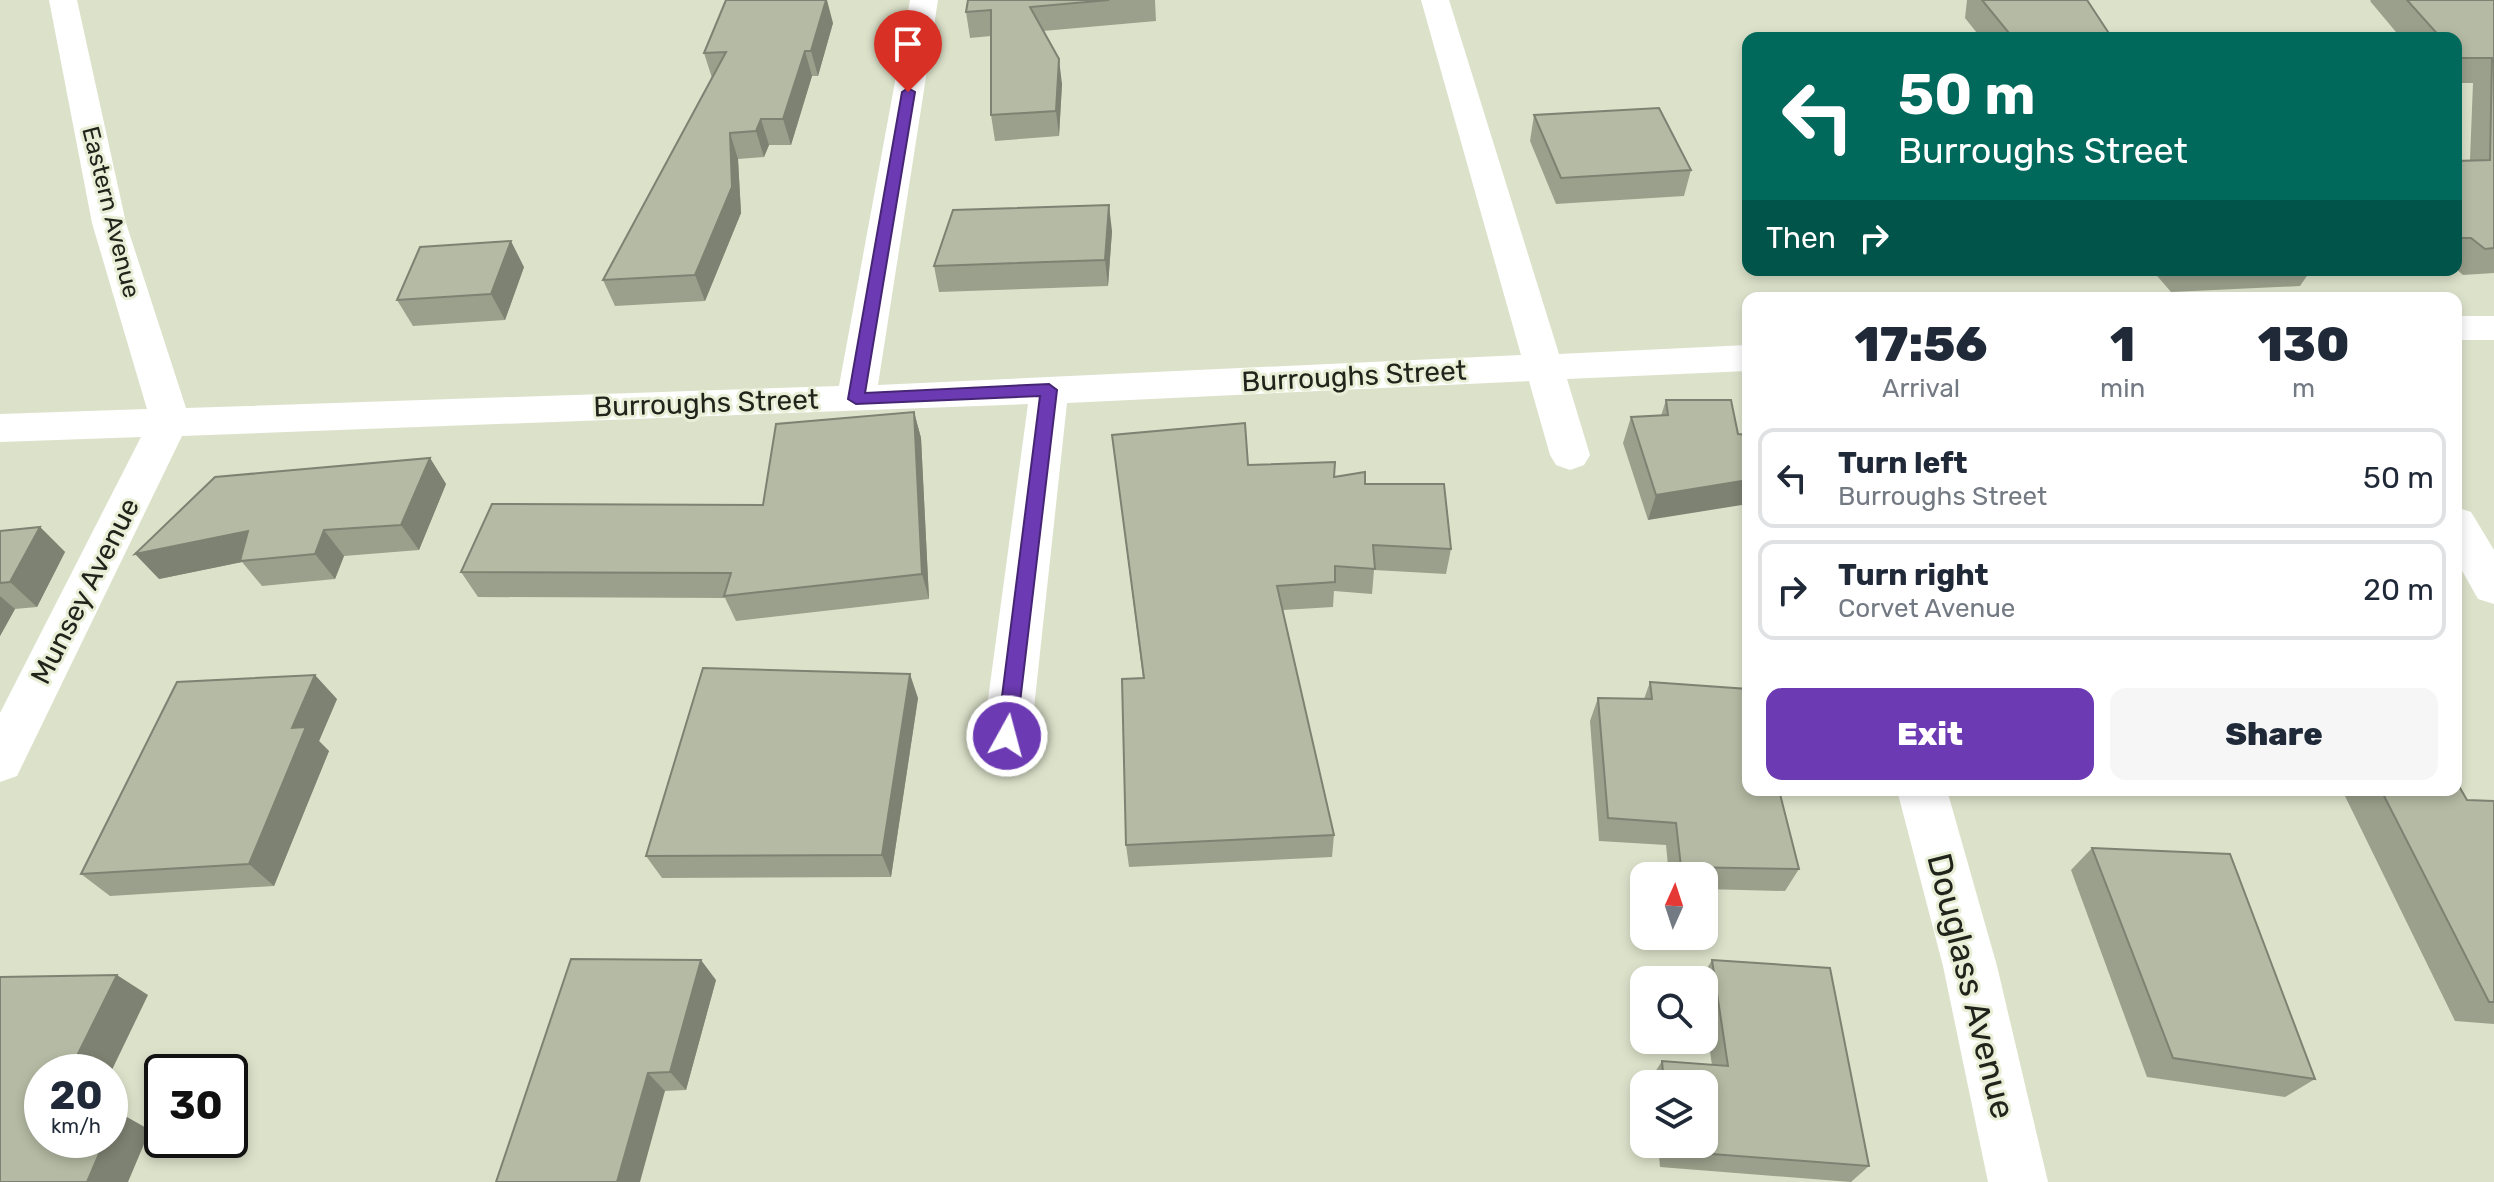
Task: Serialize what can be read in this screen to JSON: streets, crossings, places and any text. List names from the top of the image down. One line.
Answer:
{"streets":{"street":["Eastern Avenue","Burroughs Street","Munsey Avenue","Douglass Avenue"]},"crossings":[["Eastern Avenue","Burroughs Street"],["Eastern Avenue","Munsey Avenue"],["Burroughs Street","Munsey Avenue"]],"north":"top","page":{"turn":["50 m","Burroughs Street"],"then":"Then","eta":["17:56","Arrival","1","min","130","m"],"list":[{"name":"Turn left","note":"Burroughs Street","value":"50 m"},{"name":"Turn right","note":"Corvet Avenue","value":"20 m"}],"buttons":["Exit","Share"],"speed":"20 km/h","limit":"30"}}
